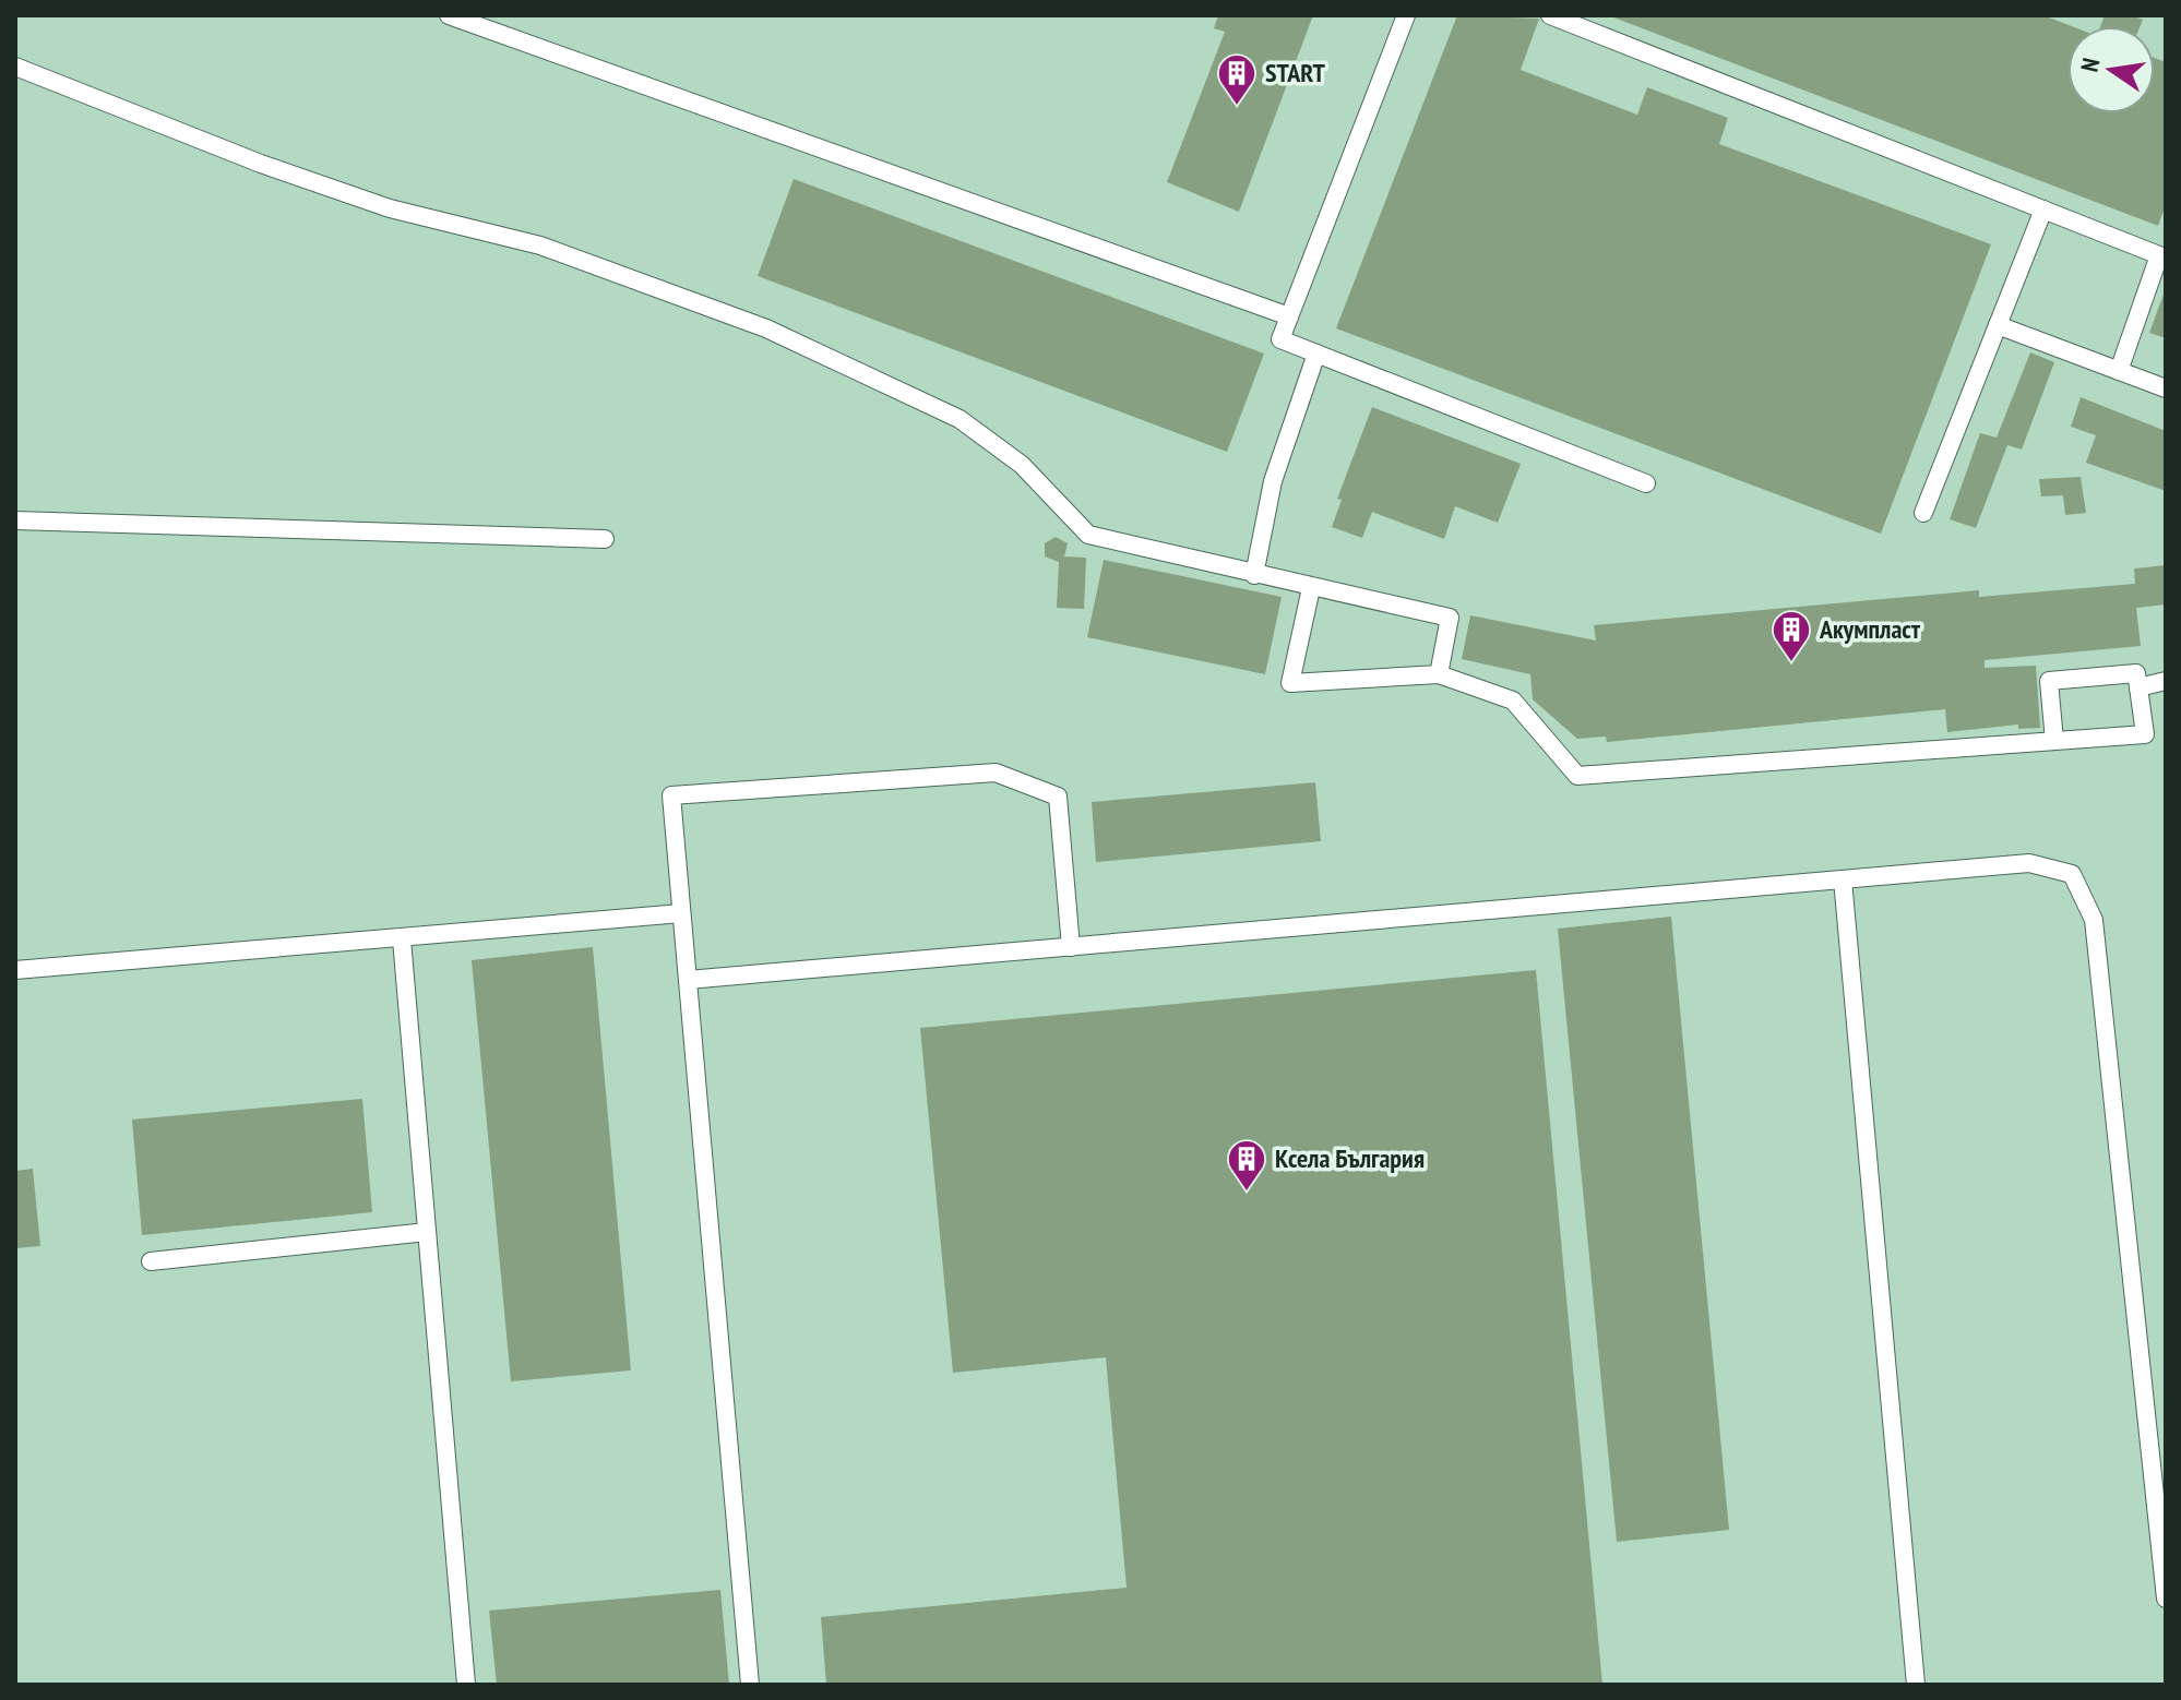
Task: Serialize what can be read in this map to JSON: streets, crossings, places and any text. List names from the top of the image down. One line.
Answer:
{"places":{"building":["START","Акумпласт","Ксела България"]},"north":"left"}
